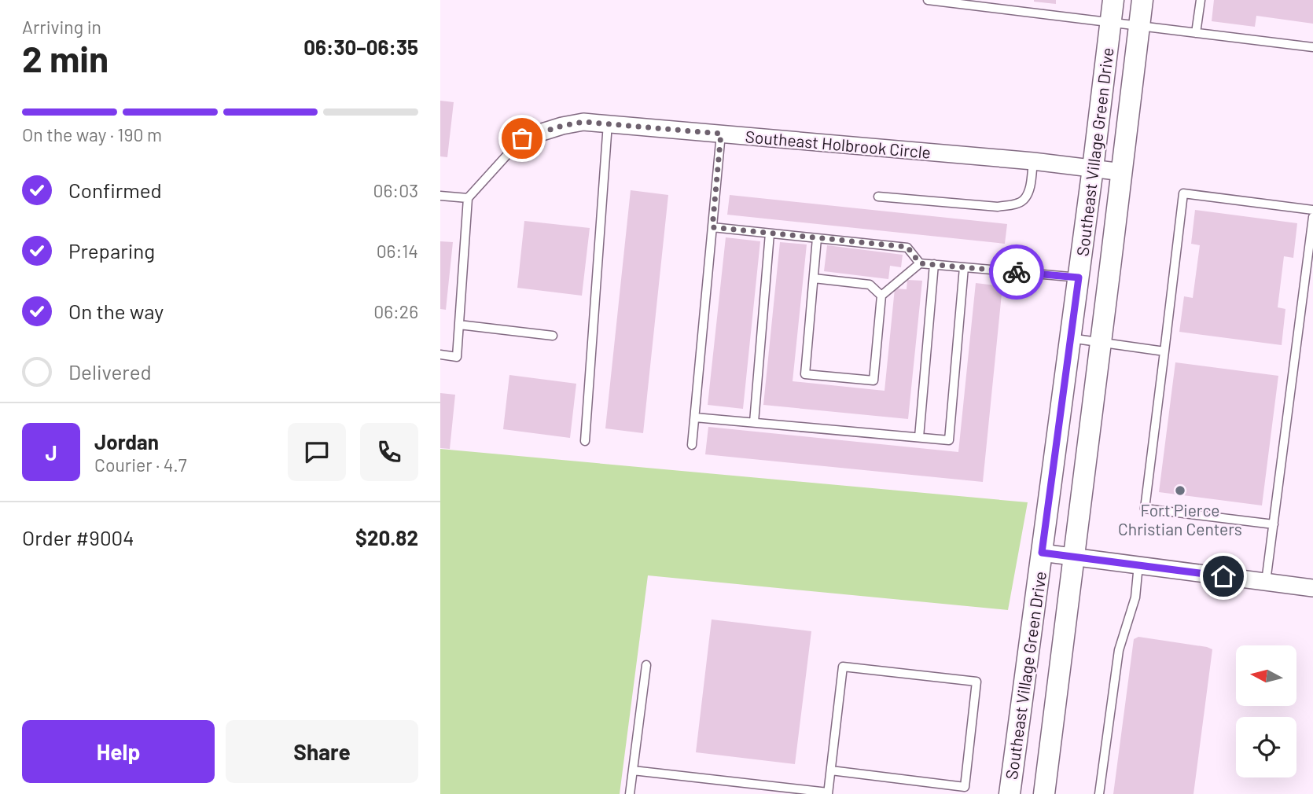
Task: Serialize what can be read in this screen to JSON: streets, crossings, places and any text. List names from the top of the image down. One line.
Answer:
{"streets":{"street":["Southeast Holbrook Circle","Southeast Village Green Drive"]},"crossings":[["Southeast Holbrook Circle","Southeast Village Green Drive"]],"places":["Fort Pierce Christian Centers"],"north":"left","page":{"heading":["2 min","Arriving in","06:30–06:35"],"panel":["Jordan","Courier · 4.7","Order #9004","$20.82"],"bar":"On the way · 190 m","list":[["Confirmed","06:03"],["Preparing","06:14"],["On the way","06:26"],"Delivered"],"round":"J","buttons":["Help","Share"]}}
